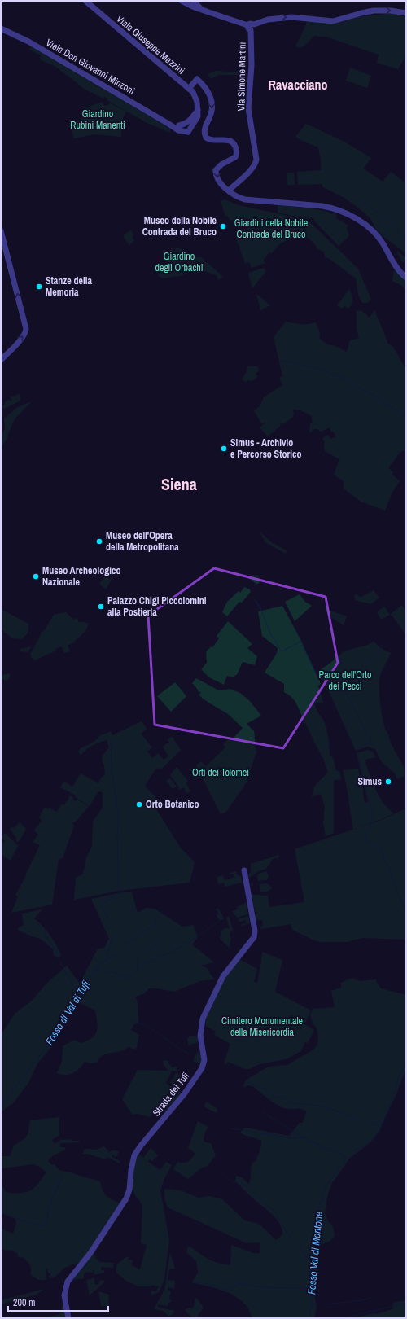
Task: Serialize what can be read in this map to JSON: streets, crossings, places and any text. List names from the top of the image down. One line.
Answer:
{"streets":{"street":["Viale Giuseppe Mazzini","Viale Don Giovanni Minzoni","Via Simone Martini","Strada dei Tufi"]},"districts":["Ravacciano","Siena"],"water":["Fosso di Val di Tufi","Fosso Val di Montone"],"parks":["Giardino Rubini Manenti","Giardini della Nobile Contrada del Bruco","Giardino degli Orbachi","Parco dell'Orto dei Pecci","Orti dei Tolomei","Cimitero Monumentale della Misericordia"],"places":["Museo della Nobile Contrada del Bruco","Stanze della Memoria","Simus - Archivio e Percorso Storico","Museo dell'Opera della Metropolitana","Museo Archeologico Nazionale","Palazzo Chigi Piccolomini alla Postierla","Simus","Orto Botanico"],"scale_bar":"200 m"}
